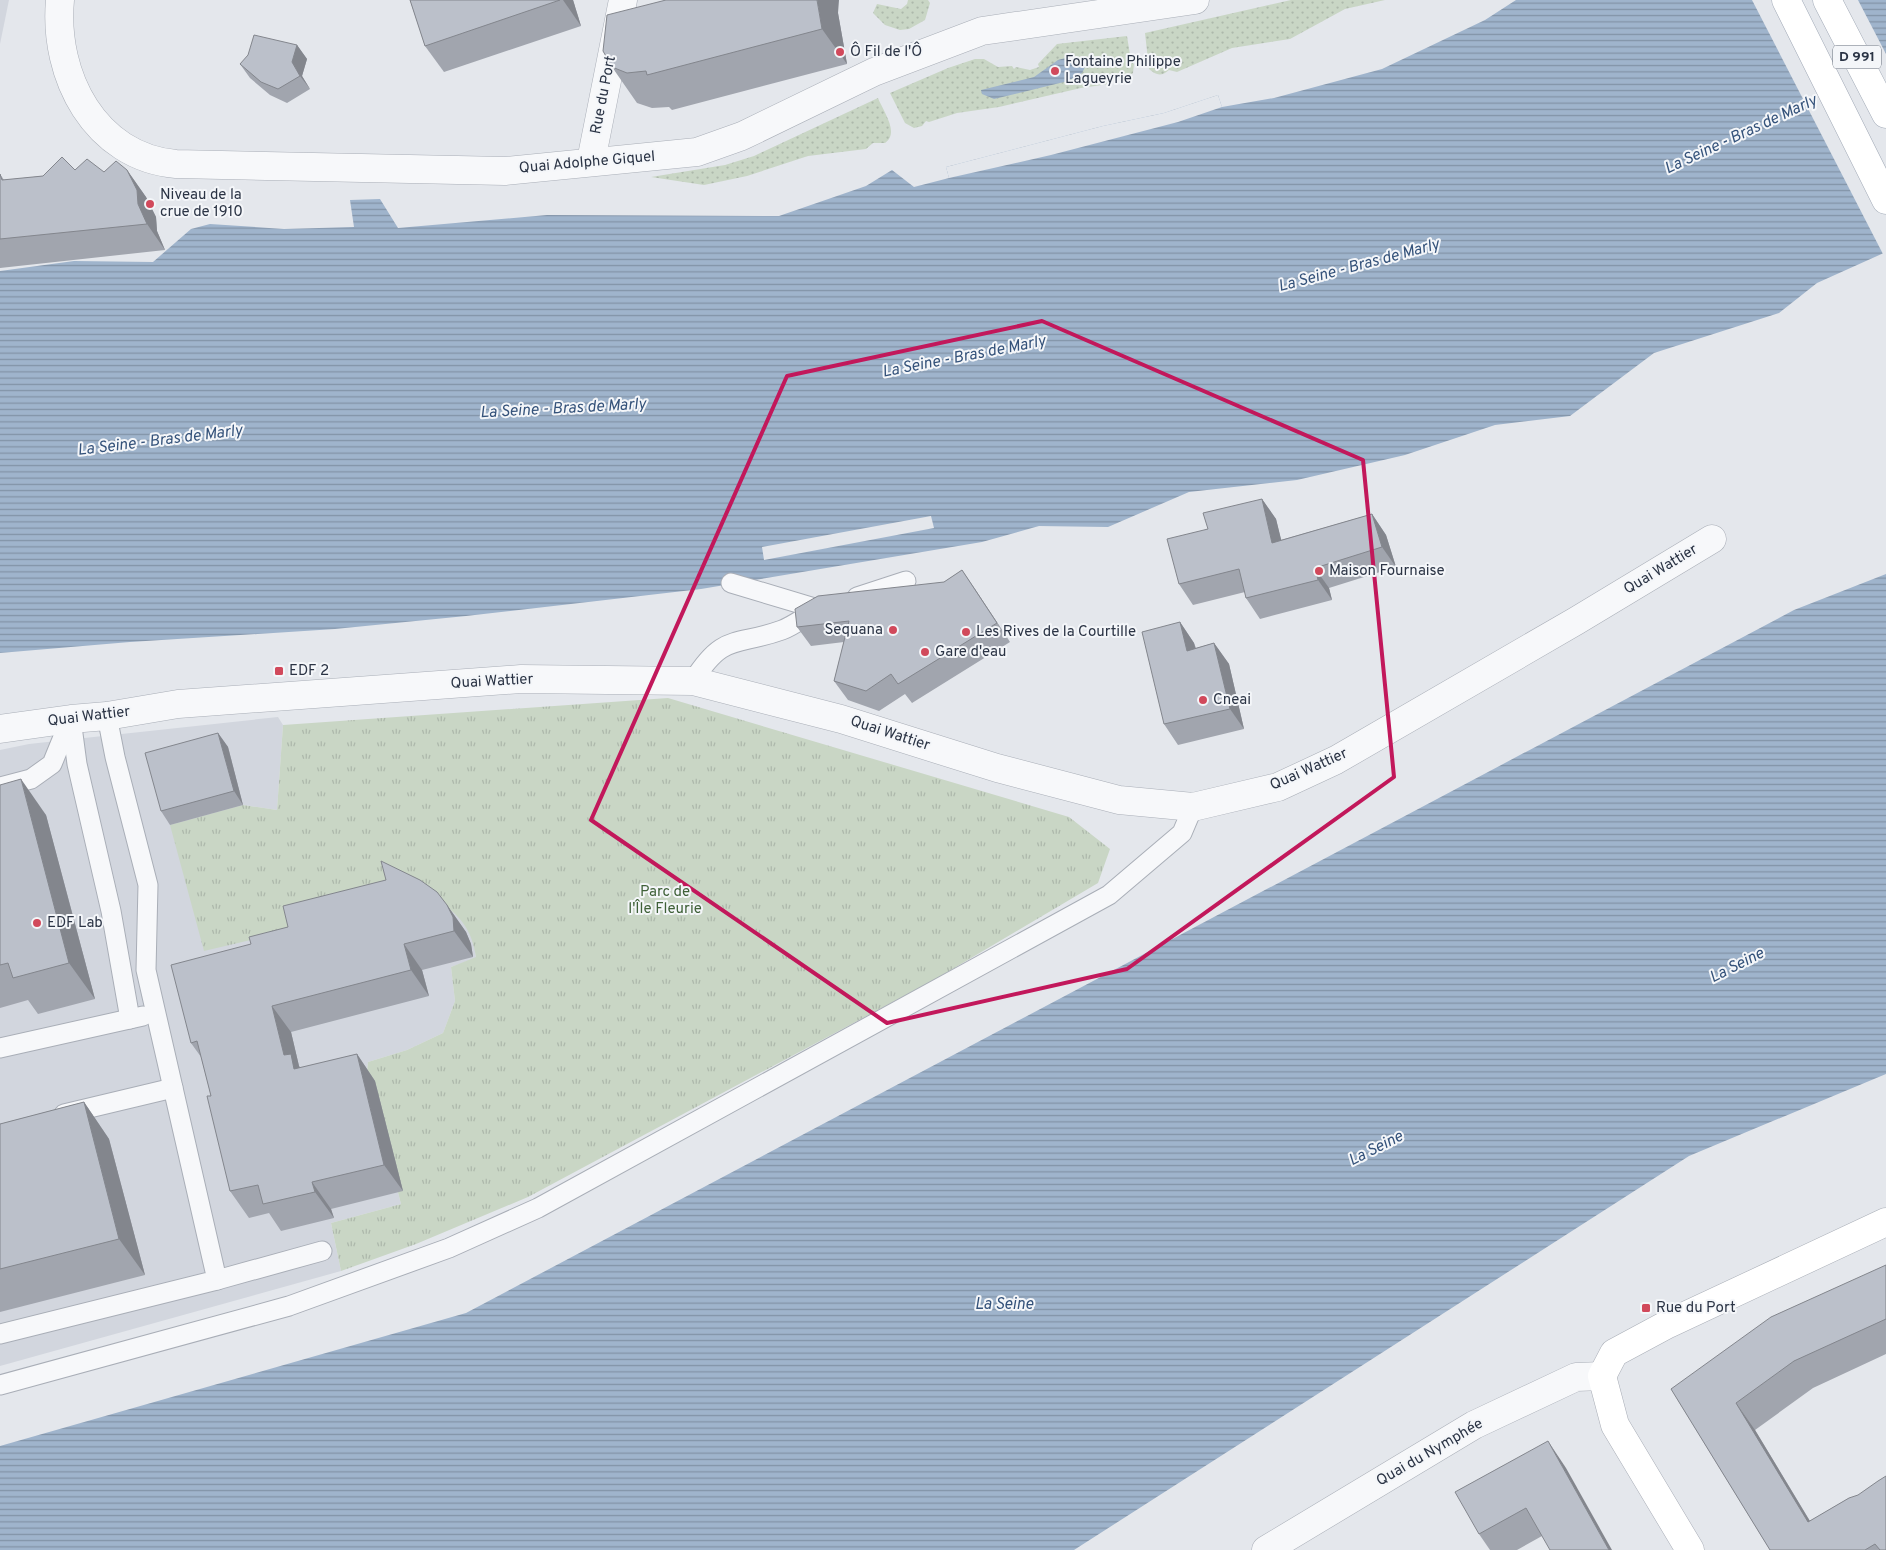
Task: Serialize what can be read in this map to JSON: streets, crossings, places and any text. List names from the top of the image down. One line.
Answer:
{"streets":{"main road":["D 991"],"street":["Rue du Port","Quai Adolphe Giquel","Quai Wattier","Quai du Nymphée"]},"crossings":[["Rue du Port","Quai Adolphe Giquel"]],"water":["La Seine - Bras de Marly","La Seine"],"parks":["Parc de l'Île Fleurie"],"places":{"other":["Ô Fil de l'Ô","Fontaine Philippe Lagueyrie","Niveau de la crue de 1910","Maison Fournaise","Sequana","Les Rives de la Courtille","Gare d'eau","Cneai","EDF Lab"],"transit":["EDF 2","Rue du Port"]}}
